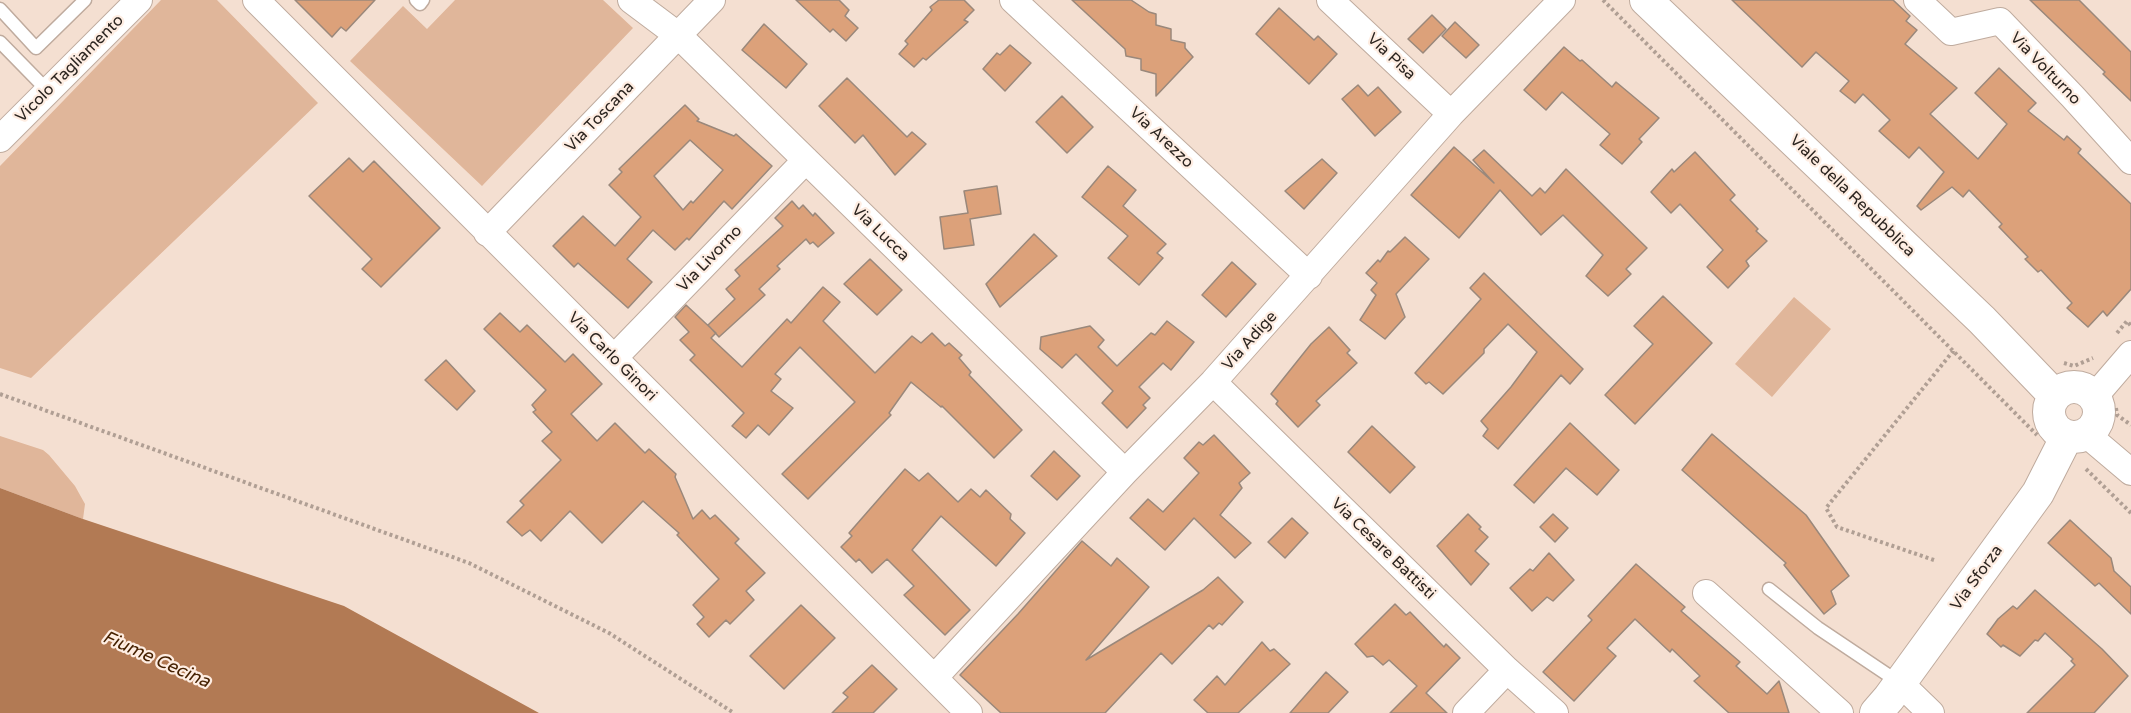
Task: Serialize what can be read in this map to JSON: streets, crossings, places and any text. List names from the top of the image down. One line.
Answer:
{"streets":{"street":["Via Pisa","Vicolo Tagliamento","Via Volturno","Via Toscana","Via Arezzo","Viale della Repubblica","Via Lucca","Via Livorno","Via Adige","Via Carlo Ginori","Via Cesare Battisti","Via Sforza"]},"crossings":[["Via Pisa","Via Adige"],["Via Toscana","Via Lucca"],["Via Toscana","Via Carlo Ginori"],["Via Arezzo","Via Adige"],["Viale della Repubblica","Via Sforza"],["Via Lucca","Via Livorno"],["Via Lucca","Via Adige"],["Via Livorno","Via Carlo Ginori"],["Via Adige","Via Carlo Ginori"],["Via Adige","Via Cesare Battisti"]],"water":["Fiume Cecina"]}
